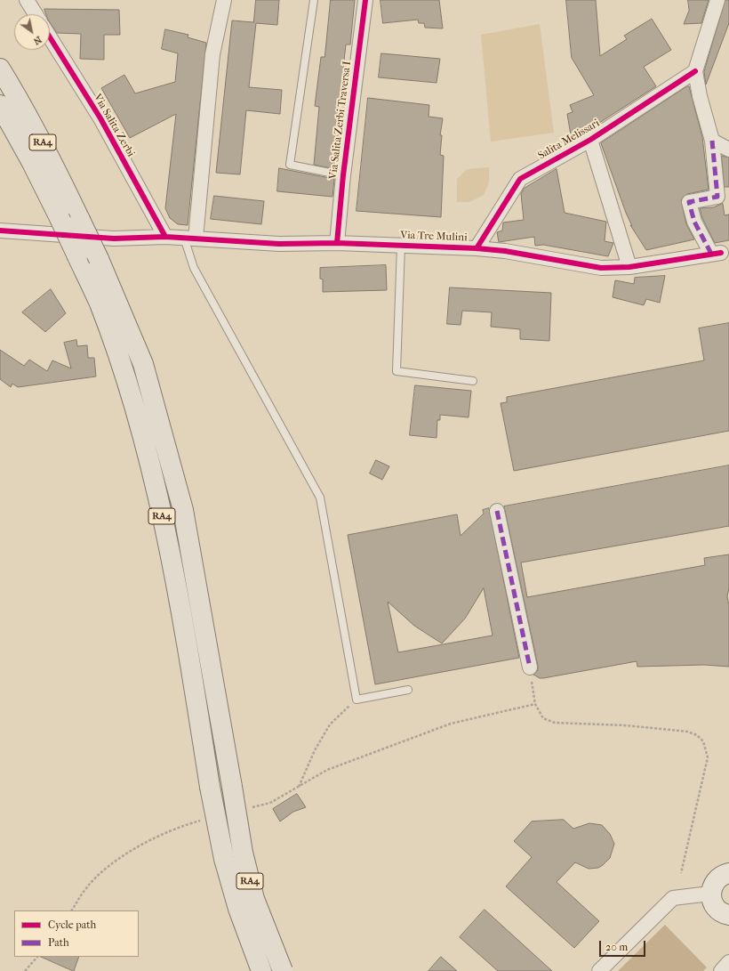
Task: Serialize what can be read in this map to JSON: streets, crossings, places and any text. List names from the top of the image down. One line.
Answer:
{"streets":{"highway":["RA4"],"street":["Via Salita Zerbi Traversa I","Via Salita Zerbi","Salita Melissari","Via Tre Mulini"]},"crossings":[["Via Salita Zerbi Traversa I","Via Tre Mulini"],["Via Salita Zerbi","Via Tre Mulini"],["Salita Melissari","Via Tre Mulini"]],"legend":["Cycle path","Path"],"scale_bar":"20 m","north":"bottom right"}
